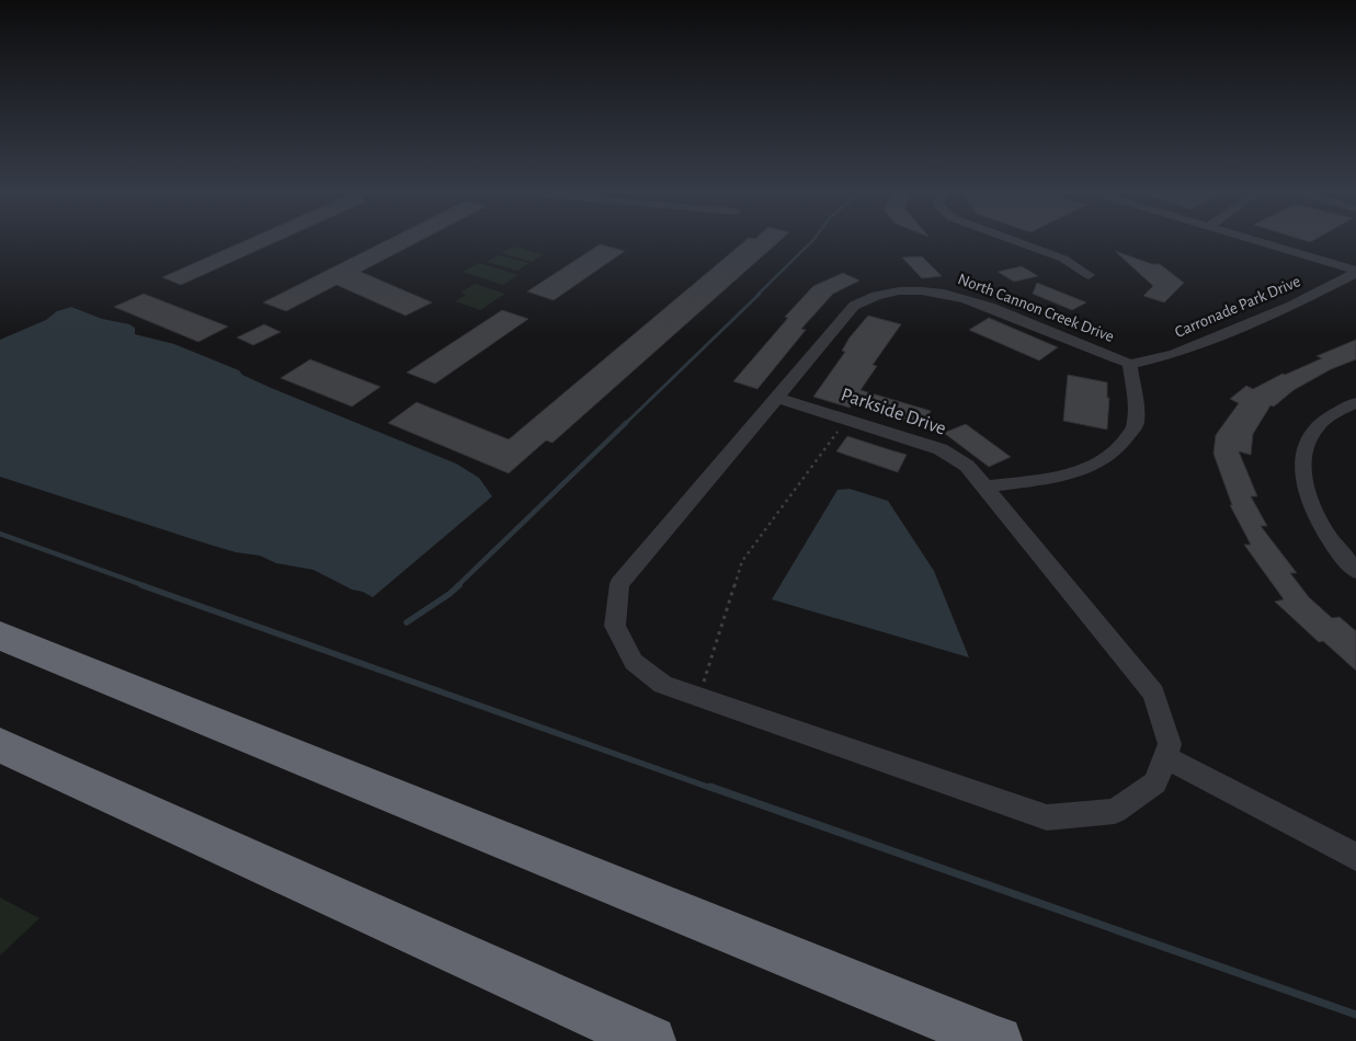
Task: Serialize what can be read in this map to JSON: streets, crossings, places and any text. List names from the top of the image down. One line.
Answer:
{"streets":{"street":["Carronade Park Drive","North Cannon Creek Drive","Parkside Drive"]},"crossings":[["Carronade Park Drive","North Cannon Creek Drive"],["North Cannon Creek Drive","Parkside Drive"]]}
